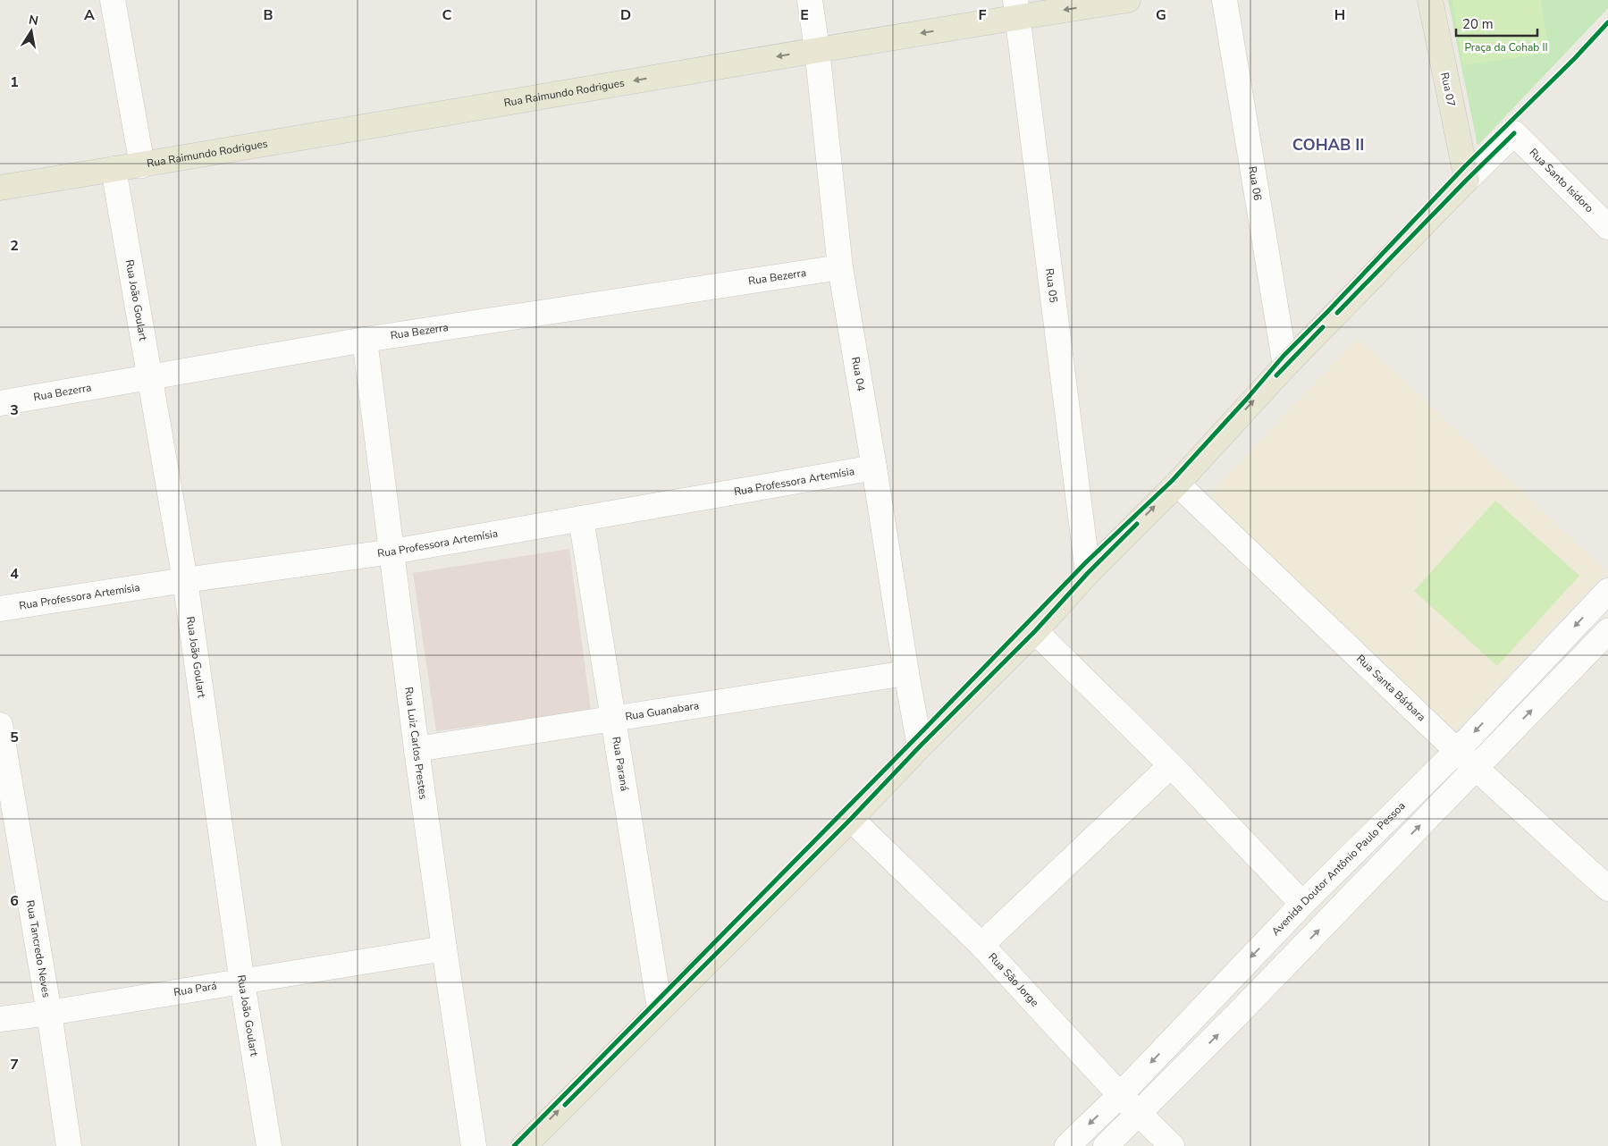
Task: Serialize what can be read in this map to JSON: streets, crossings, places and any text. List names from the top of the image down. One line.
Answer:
{"streets":{"main road":["Rua 07","Rua Raimundo Rodrigues"],"street":["Rua Santo Isidoro","Rua 06","Rua Bezerra","Rua 05","Rua João Goulart","Rua 04","Rua Professora Artemísia","Rua Santa Bárbara","Rua Guanabara","Rua Luiz Carlos Prestes","Rua Paraná","Avenida Doutor Antônio Paulo Pessoa","Rua Tancredo Neves","Rua São Jorge","Rua Pará"]},"crossings":[["Rua 07","Rua Santo Isidoro"],["Rua Raimundo Rodrigues","Rua 05"],["Rua Raimundo Rodrigues","Rua João Goulart"],["Rua Raimundo Rodrigues","Rua 04"],["Rua Bezerra","Rua João Goulart"],["Rua Bezerra","Rua 04"],["Rua Bezerra","Rua Luiz Carlos Prestes"],["Rua João Goulart","Rua Professora Artemísia"],["Rua João Goulart","Rua Pará"],["Rua 04","Rua Professora Artemísia"],["Rua 04","Rua Guanabara"],["Rua Professora Artemísia","Rua Luiz Carlos Prestes"],["Rua Professora Artemísia","Rua Paraná"],["Rua Santa Bárbara","Avenida Doutor Antônio Paulo Pessoa"],["Rua Guanabara","Rua Luiz Carlos Prestes"],["Rua Guanabara","Rua Paraná"],["Rua Luiz Carlos Prestes","Rua Pará"],["Avenida Doutor Antônio Paulo Pessoa","Rua São Jorge"],["Rua Tancredo Neves","Rua Pará"]],"one_way":["Rua Raimundo Rodrigues"],"districts":["COHAB II"],"parks":["Praça da Cohab II"],"scale_bar":"20 m","north":"top","grid":{"columns":["A","B","C","D","E","F","G","H"],"rows":["1","2","3","4","5","6","7"]}}
